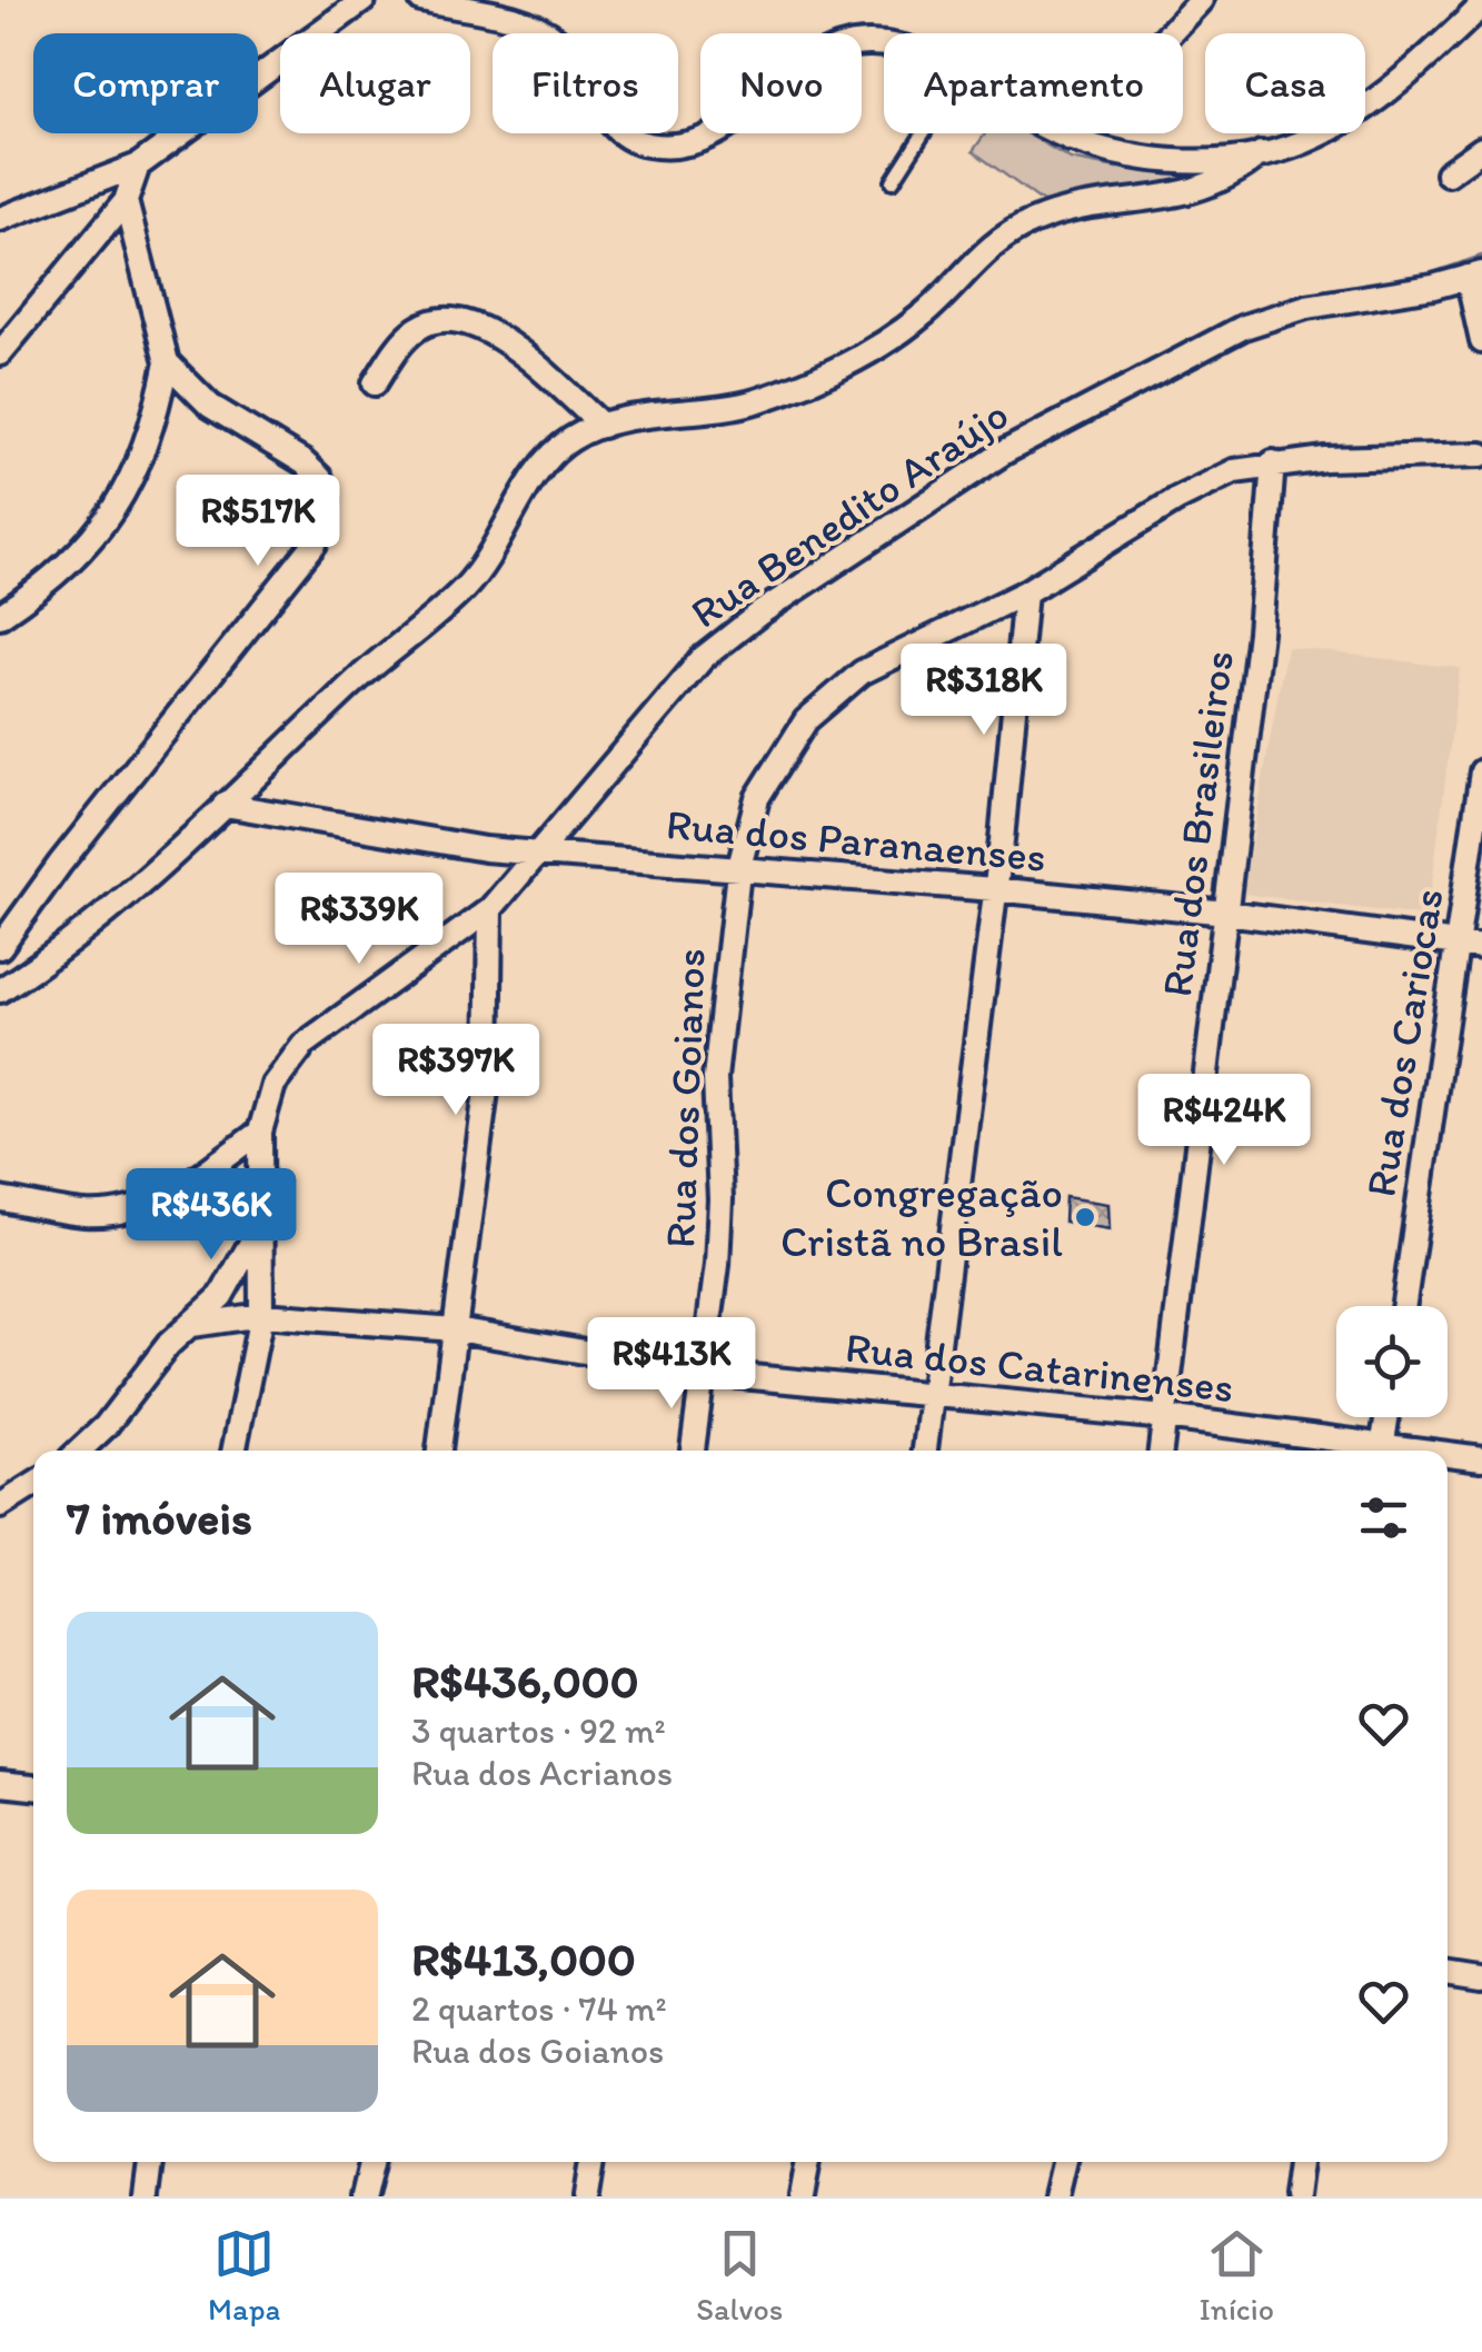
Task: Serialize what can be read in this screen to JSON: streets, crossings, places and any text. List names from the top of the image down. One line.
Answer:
{"streets":{"street":["Rua Benedito Araújo","Rua dos Brasileiros","Rua dos Paranaenses","Rua dos Cariocas","Rua dos Goianos","Rua dos Catarinenses"]},"crossings":[["Rua Benedito Araújo","Rua dos Paranaenses"],["Rua Benedito Araújo","Rua dos Catarinenses"],["Rua dos Brasileiros","Rua dos Paranaenses"],["Rua dos Brasileiros","Rua dos Goianos"],["Rua dos Brasileiros","Rua dos Catarinenses"],["Rua dos Paranaenses","Rua dos Cariocas"],["Rua dos Paranaenses","Rua dos Goianos"],["Rua dos Goianos","Rua dos Catarinenses"]],"places":["Congregação Cristã no Brasil"],"page":{"chip":["Comprar","Alugar","Filtros","Novo","Apartamento","Casa"],"price":["R$517K","R$318K","R$339K","R$397K","R$424K","R$436K","R$413K"],"heading":"7 imóveis","list":[{"name":"R$436,000","note":"3 quartos · 92 m² · Rua dos Acrianos"},{"name":"R$413,000","note":"2 quartos · 74 m² · Rua dos Goianos"}],"tabs":["Mapa","Salvos","Início"]}}
